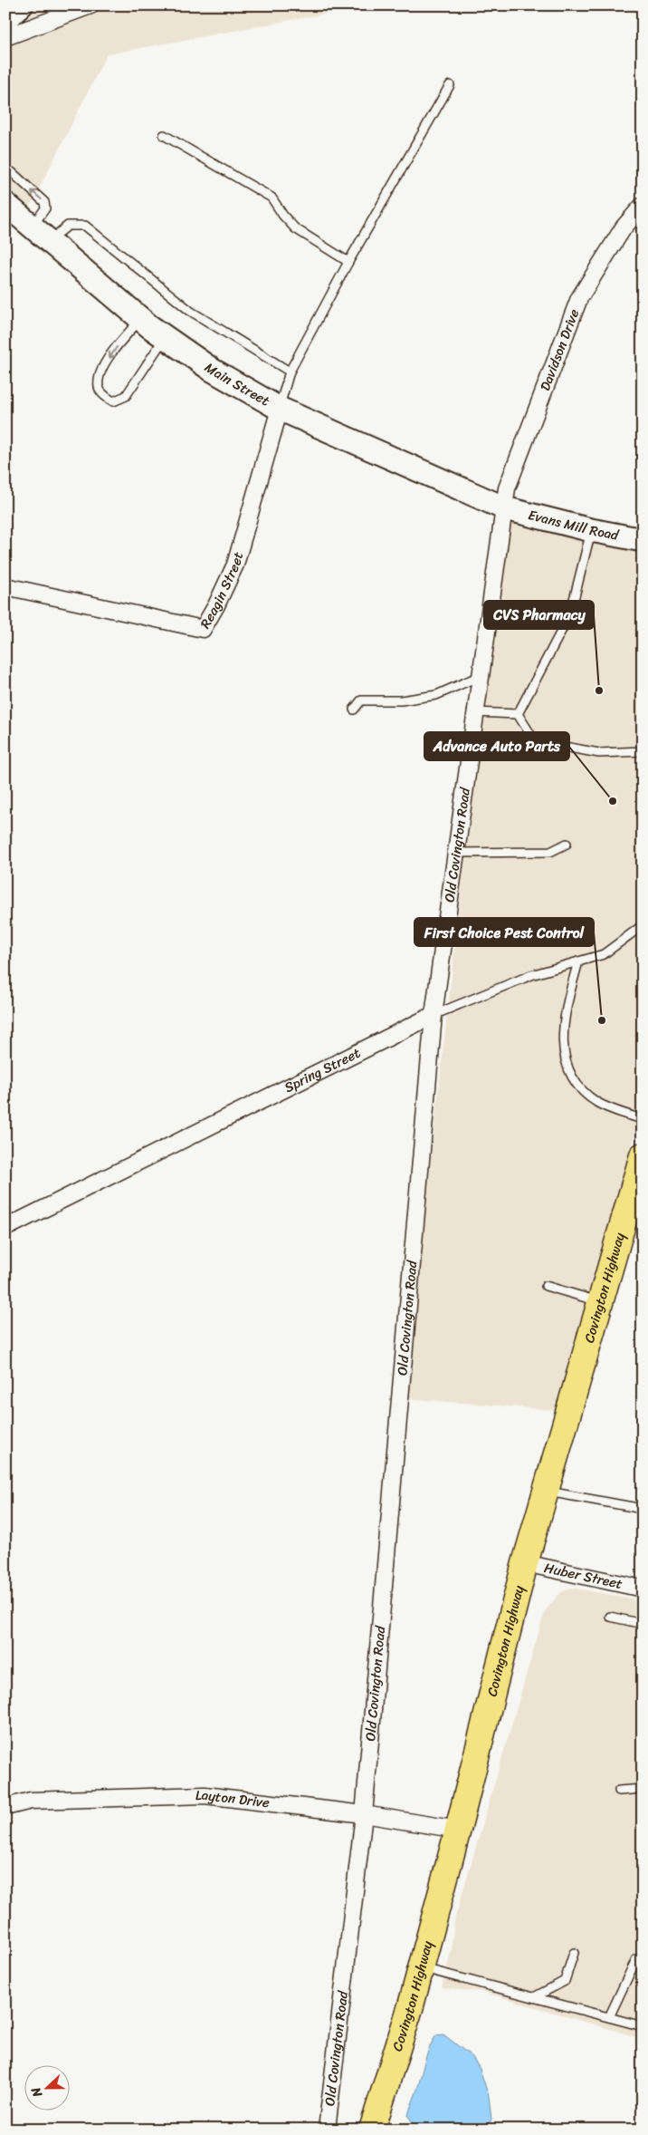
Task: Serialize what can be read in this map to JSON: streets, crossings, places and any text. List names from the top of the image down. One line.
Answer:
{"streets":{"main road":["Main Street","Evans Mill Road","Covington Highway"],"street":["Davidson Drive","Reagin Street","Old Covington Road","Spring Street","Huber Street","Layton Drive"]},"crossings":[["Davidson Drive","Main Street"],["Davidson Drive","Evans Mill Road"],["Davidson Drive","Old Covington Road"],["Main Street","Evans Mill Road"],["Main Street","Reagin Street"],["Main Street","Old Covington Road"],["Evans Mill Road","Old Covington Road"],["Old Covington Road","Spring Street"],["Old Covington Road","Layton Drive"],["Covington Highway","Huber Street"],["Covington Highway","Layton Drive"]],"places":["CVS Pharmacy","Advance Auto Parts","First Choice Pest Control"],"north":"left"}
